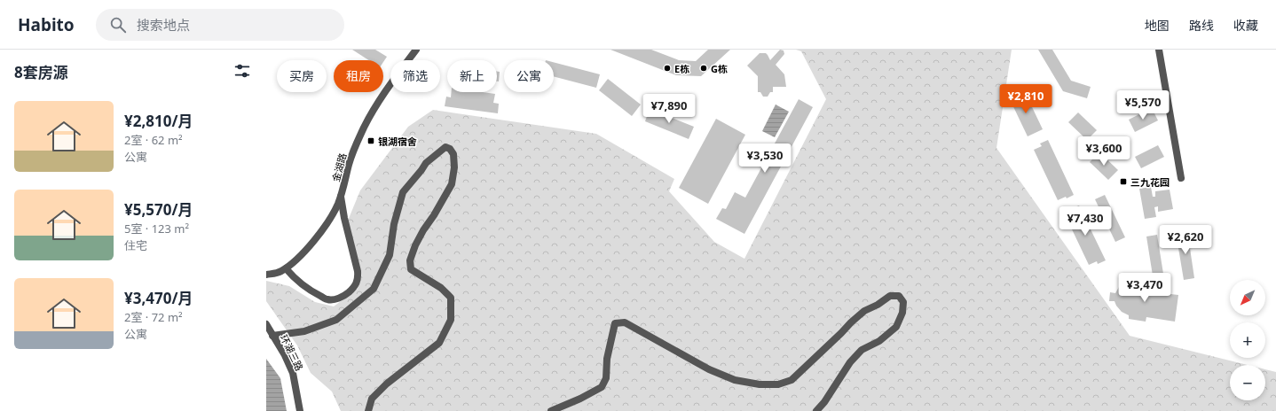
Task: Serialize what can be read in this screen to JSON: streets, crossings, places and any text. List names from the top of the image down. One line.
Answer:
{"streets":{"street":["金湖路","环湖三路"]},"places":{"other":["E栋","G栋"],"transit":["银湖宿舍","三九花园"]},"north":"bottom left","page":{"header":"Habito","search":"搜索地点","nav":["地图","路线","收藏"],"heading":"8套房源","chip":["买房","租房","筛选","新上","公寓"],"price":["¥2,810","¥5,570","¥7,890","¥3,600","¥3,530","¥7,430","¥2,620","¥3,470"],"list":[{"name":"¥2,810/月","note":"2室 · 62 m² · 公寓"},{"name":"¥5,570/月","note":"5室 · 123 m² · 住宅"},{"name":"¥3,470/月","note":"2室 · 72 m² · 公寓"}],"map_buttons":["+","−"]}}
